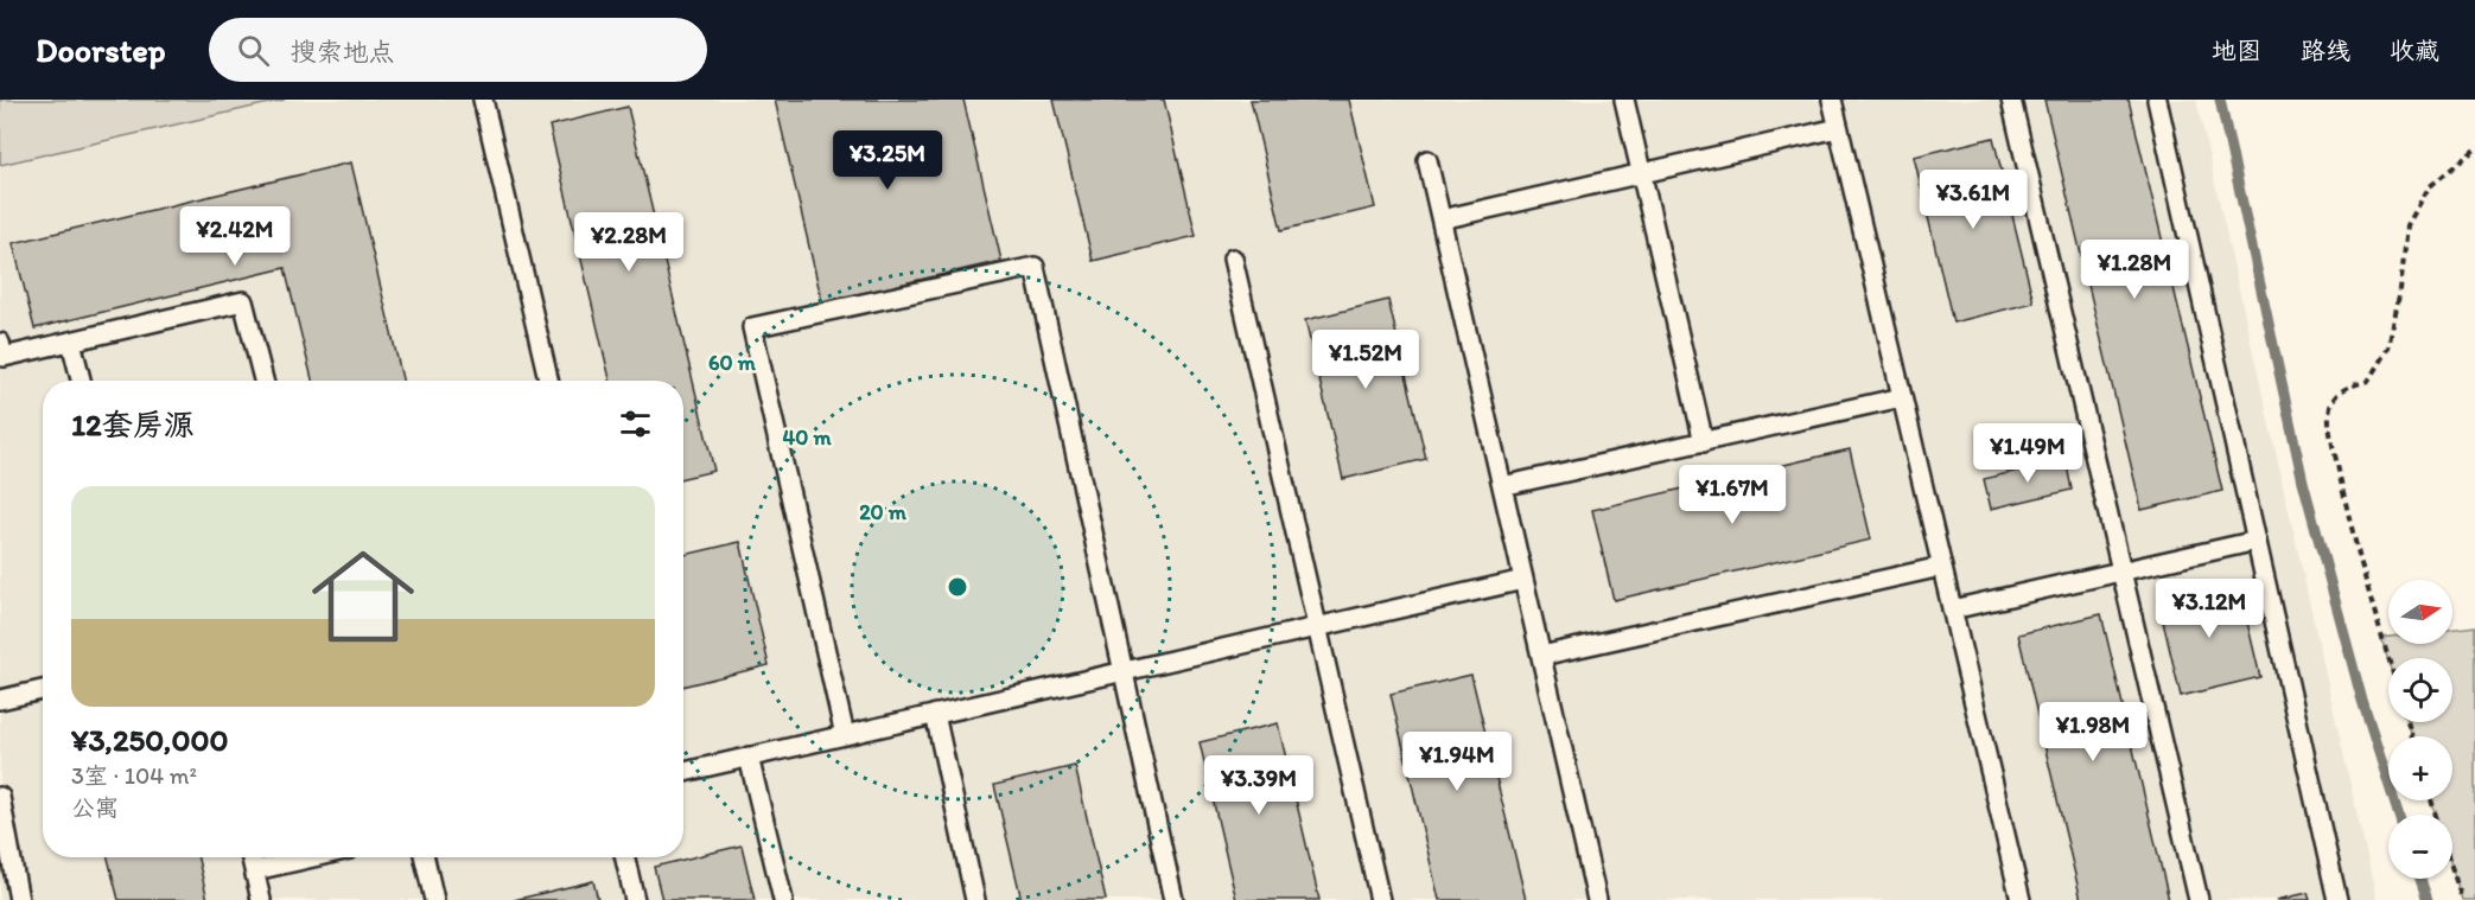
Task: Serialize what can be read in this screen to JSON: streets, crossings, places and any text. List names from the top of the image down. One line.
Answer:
{"north":"right","page":{"header":"Doorstep","search":"搜索地点","nav":["地图","路线","收藏"],"price":["¥3.25M","¥3.61M","¥2.42M","¥2.28M","¥1.28M","¥1.52M","¥1.49M","¥1.67M","¥3.12M","¥1.98M","¥1.94M","¥3.39M"],"heading":"12套房源","list":[{"name":"¥3,250,000","note":"3室 · 104 m² · 公寓"}],"map_buttons":["+","−"]},"rings":["60 m","40 m","20 m"]}
